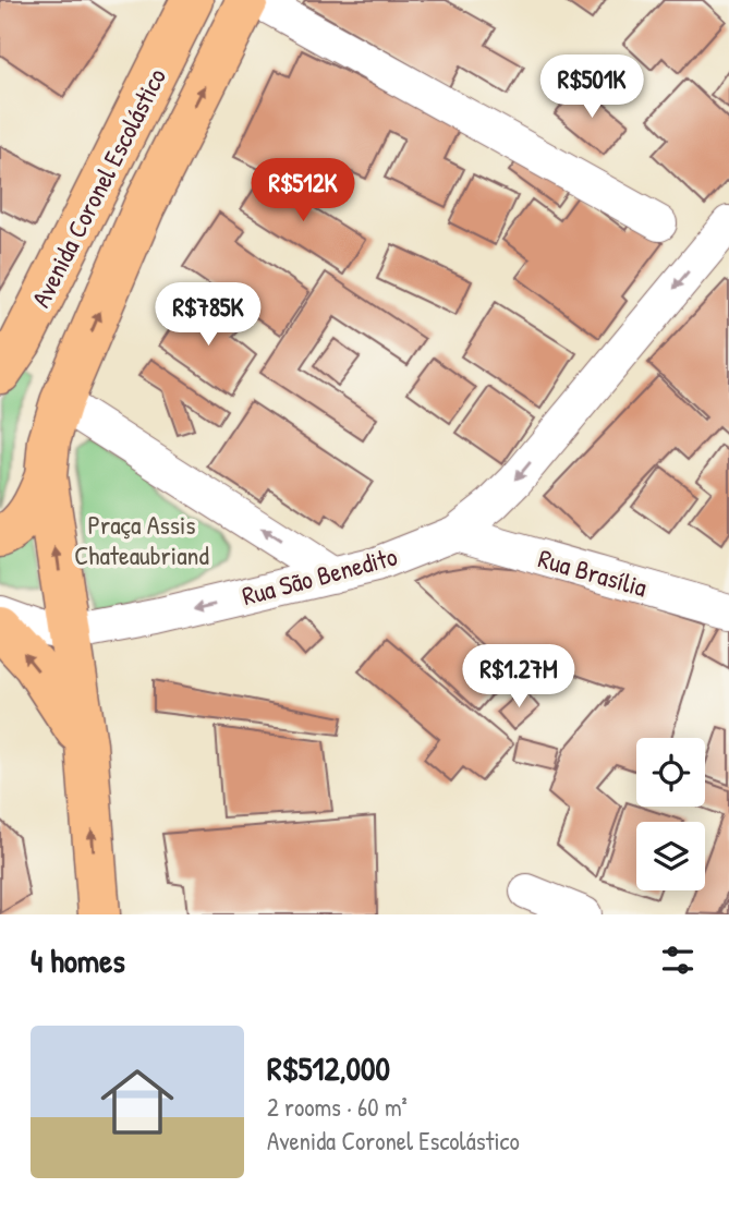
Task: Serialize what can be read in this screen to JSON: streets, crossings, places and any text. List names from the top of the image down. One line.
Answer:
{"streets":{"main road":["Avenida Coronel Escolástico"],"street":["Rua Brasília","Rua São Benedito"]},"crossings":[["Avenida Coronel Escolástico","Rua São Benedito"],["Rua Brasília","Rua São Benedito"]],"one_way":["Rua São Benedito"],"parks":["Praça Assis Chateaubriand"],"page":{"price":["R$501K","R$512K","R$785K","R$1.27M"],"heading":"4 homes","list":[{"name":"R$512,000","note":"2 rooms · 60 m² · Avenida Coronel Escolástico"}]}}
